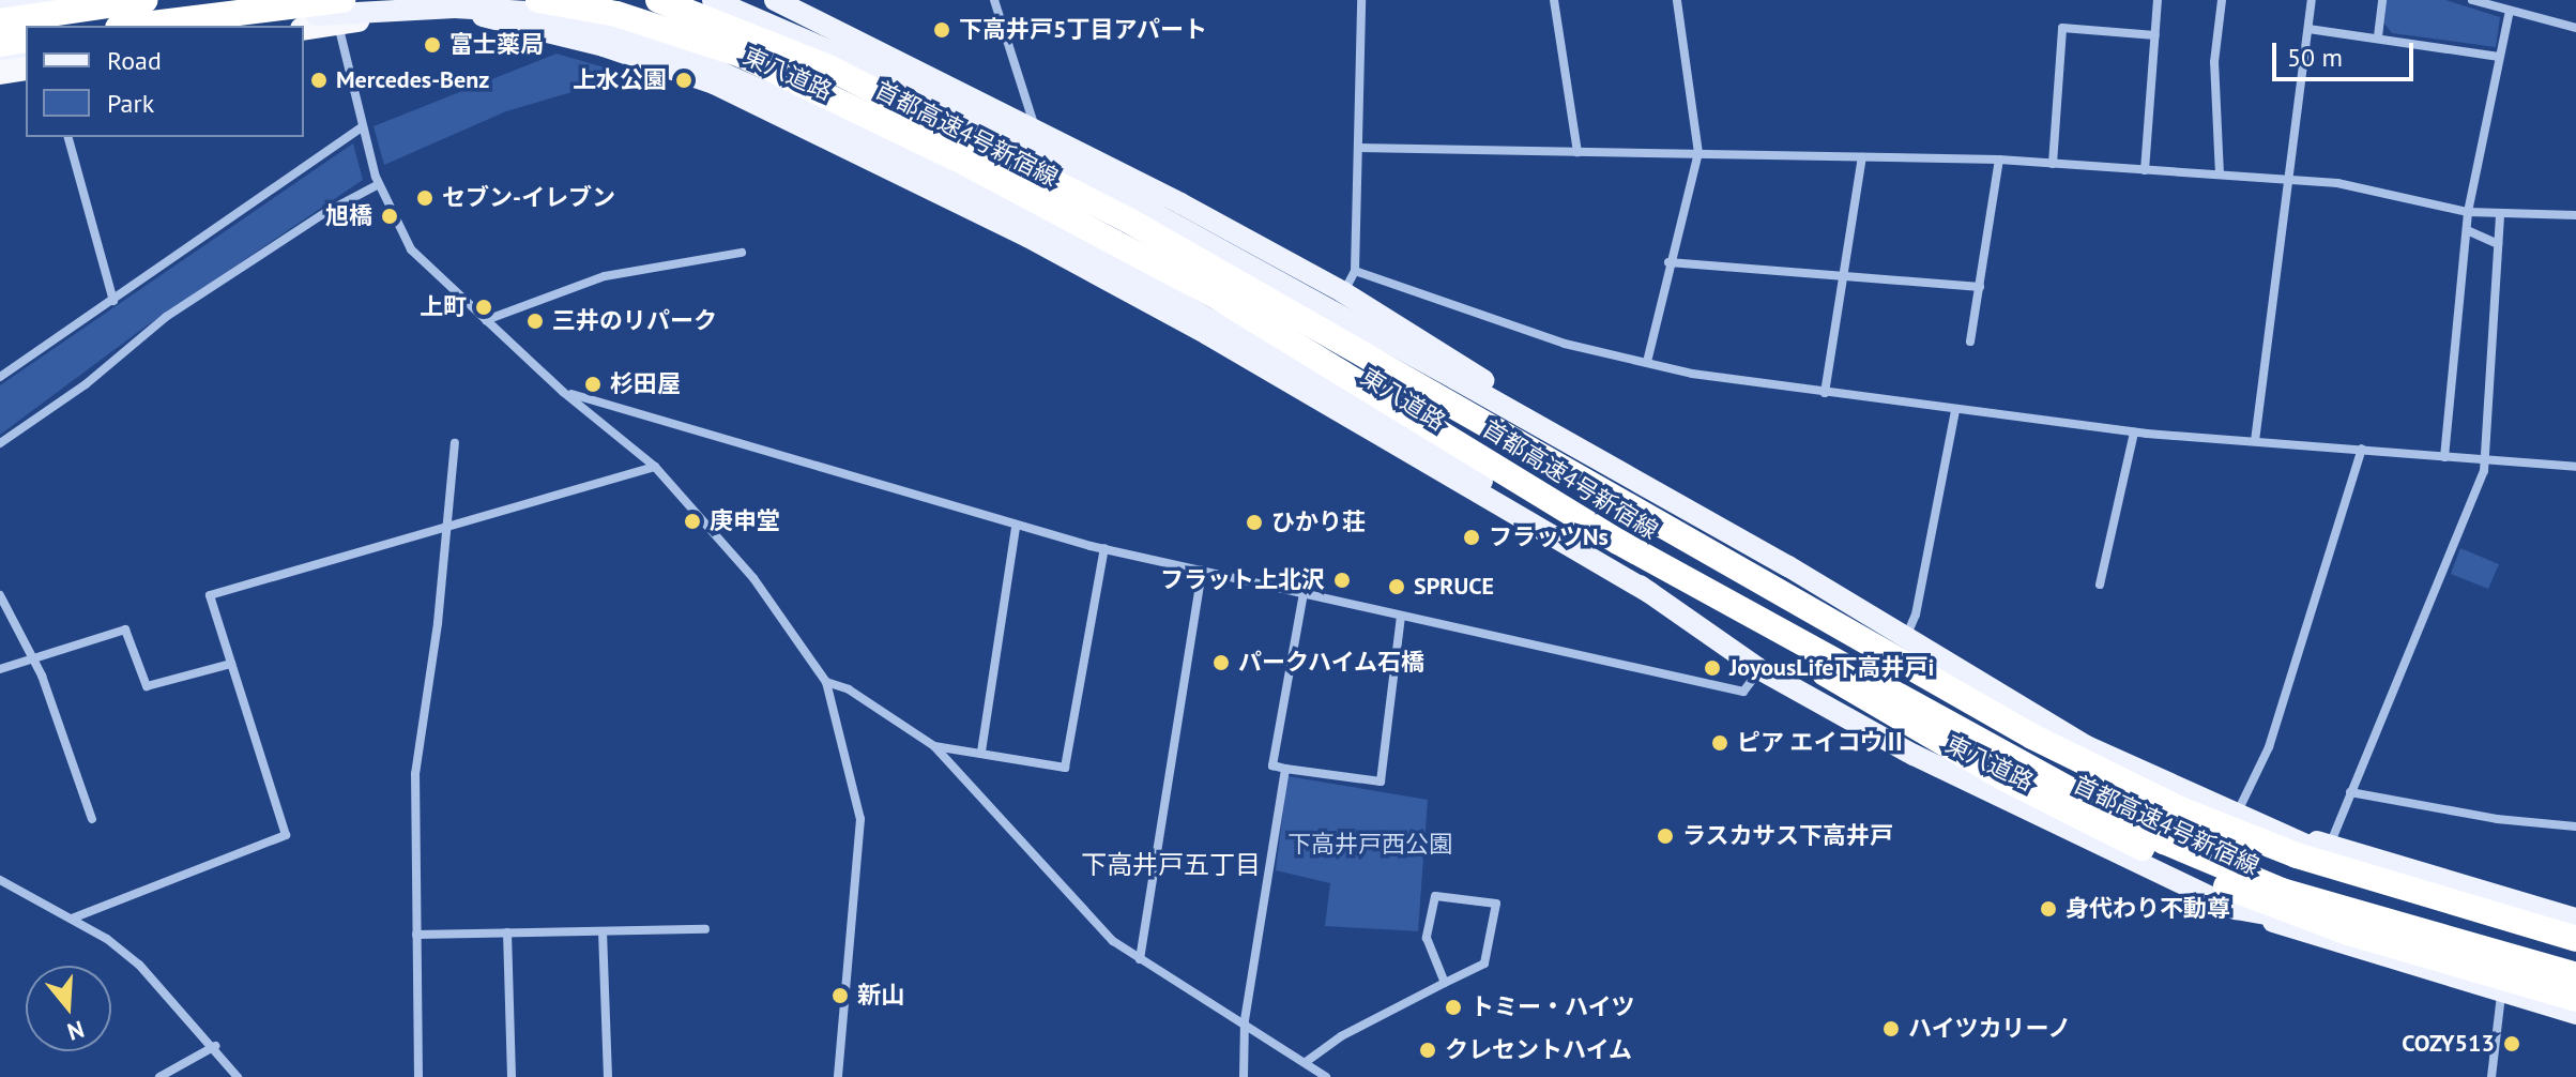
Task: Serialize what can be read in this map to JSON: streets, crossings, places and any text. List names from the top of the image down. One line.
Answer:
{"streets":{"highway":["首都高速4号新宿線"],"main road":["東八道路"]},"crossings":[["東八道路","首都高速4号新宿線"]],"districts":["下高井戸五丁目"],"parks":["下高井戸西公園"],"places":["下高井戸5丁目アパート","富士薬局","Mercedes-Benz","上水公園","セブン-イレブン","旭橋","上町","三井のリパーク","杉田屋","庚申堂","ひかり荘","フラッツNs","フラット上北沢","SPRUCE","パークハイム石橋","JoyousLife下高井戸i","ピア エイコウⅡ","ラスカサス下高井戸","身代わり不動尊","新山","トミー・ハイツ","ハイツカリーノ","COZY513","クレセントハイム"],"legend":["Road","Park"],"scale_bar":"50 m","north":"bottom"}
